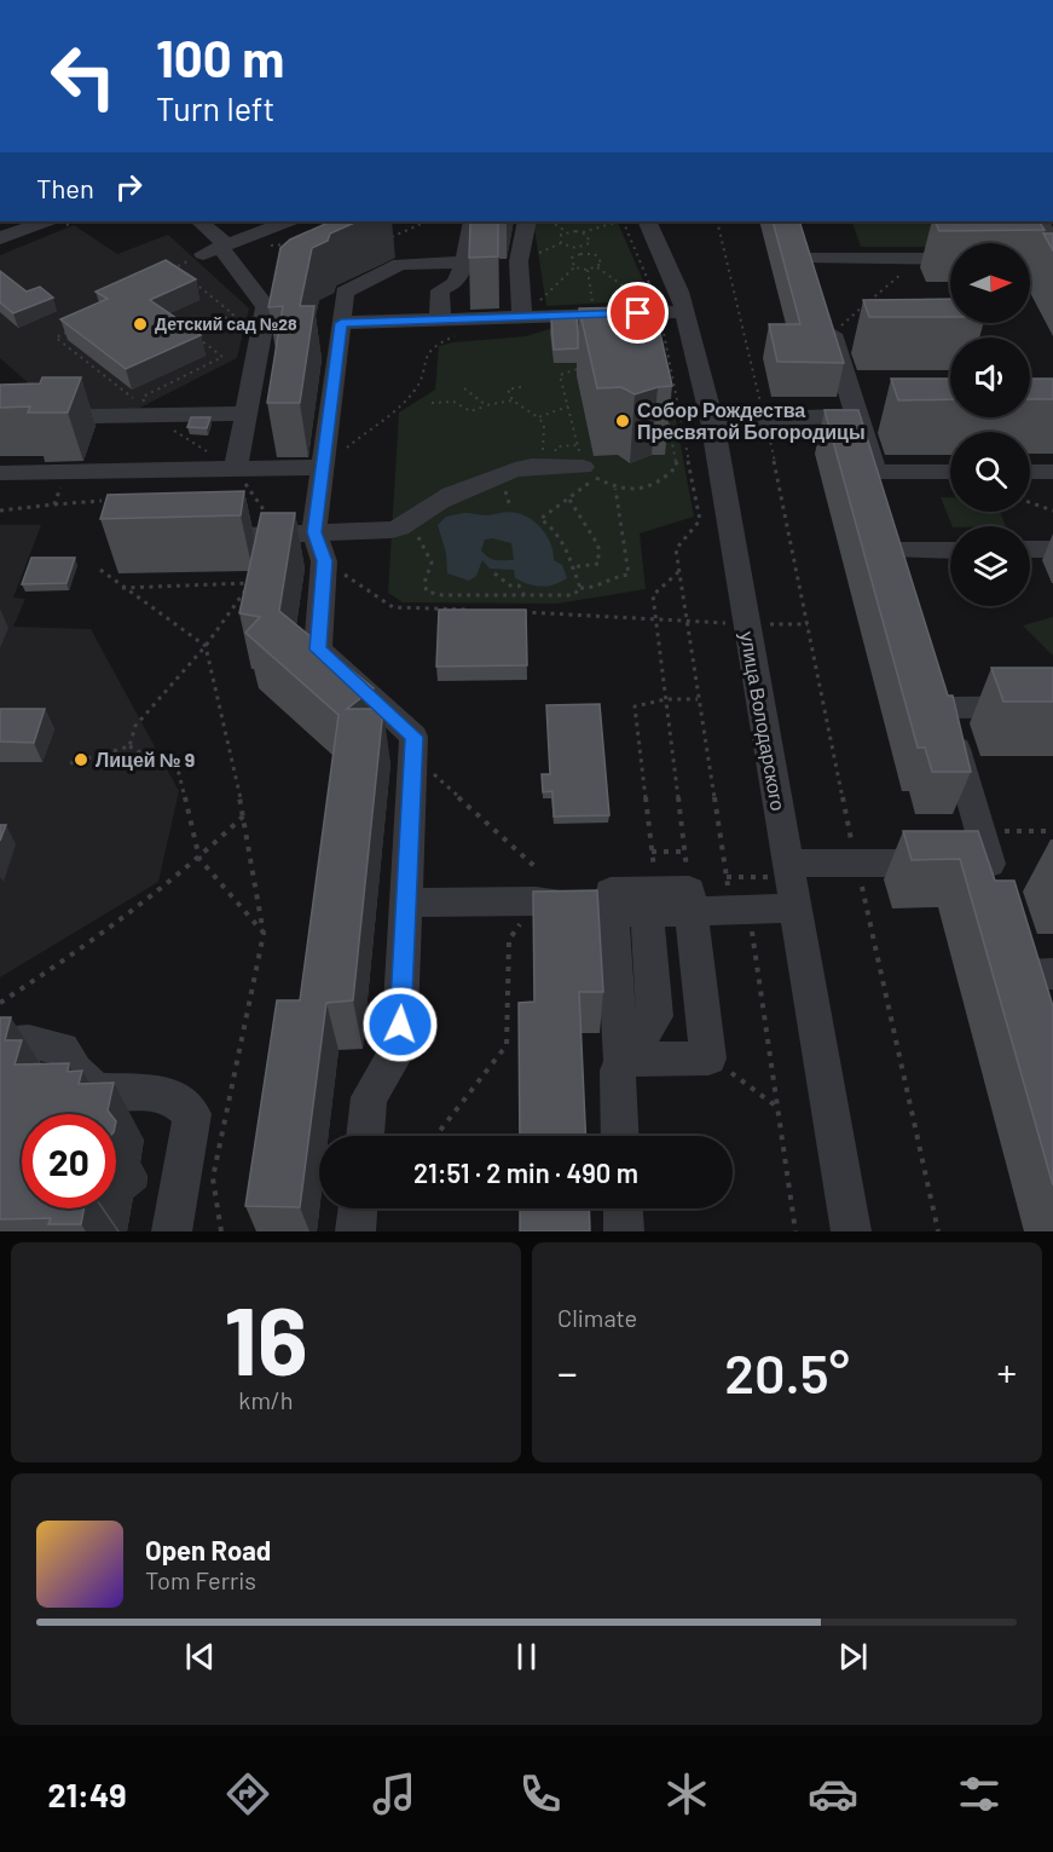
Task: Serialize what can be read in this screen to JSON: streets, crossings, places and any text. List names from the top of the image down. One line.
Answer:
{"streets":{"street":["улица Володарского"]},"places":["Детский сад №28","Собор Рождества Пресвятой Богородицы","Лицей № 9"],"north":"right","page":{"turn":["100 m","Turn left"],"then":"Then","limit":"20","trip":"21:51 · 2 min · 490 m","tile":[["16","km/h"],"Climate"],"heat":["−","20.5°","+"],"song":["Open Road","Tom Ferris"],"tabs":"21:49"}}
